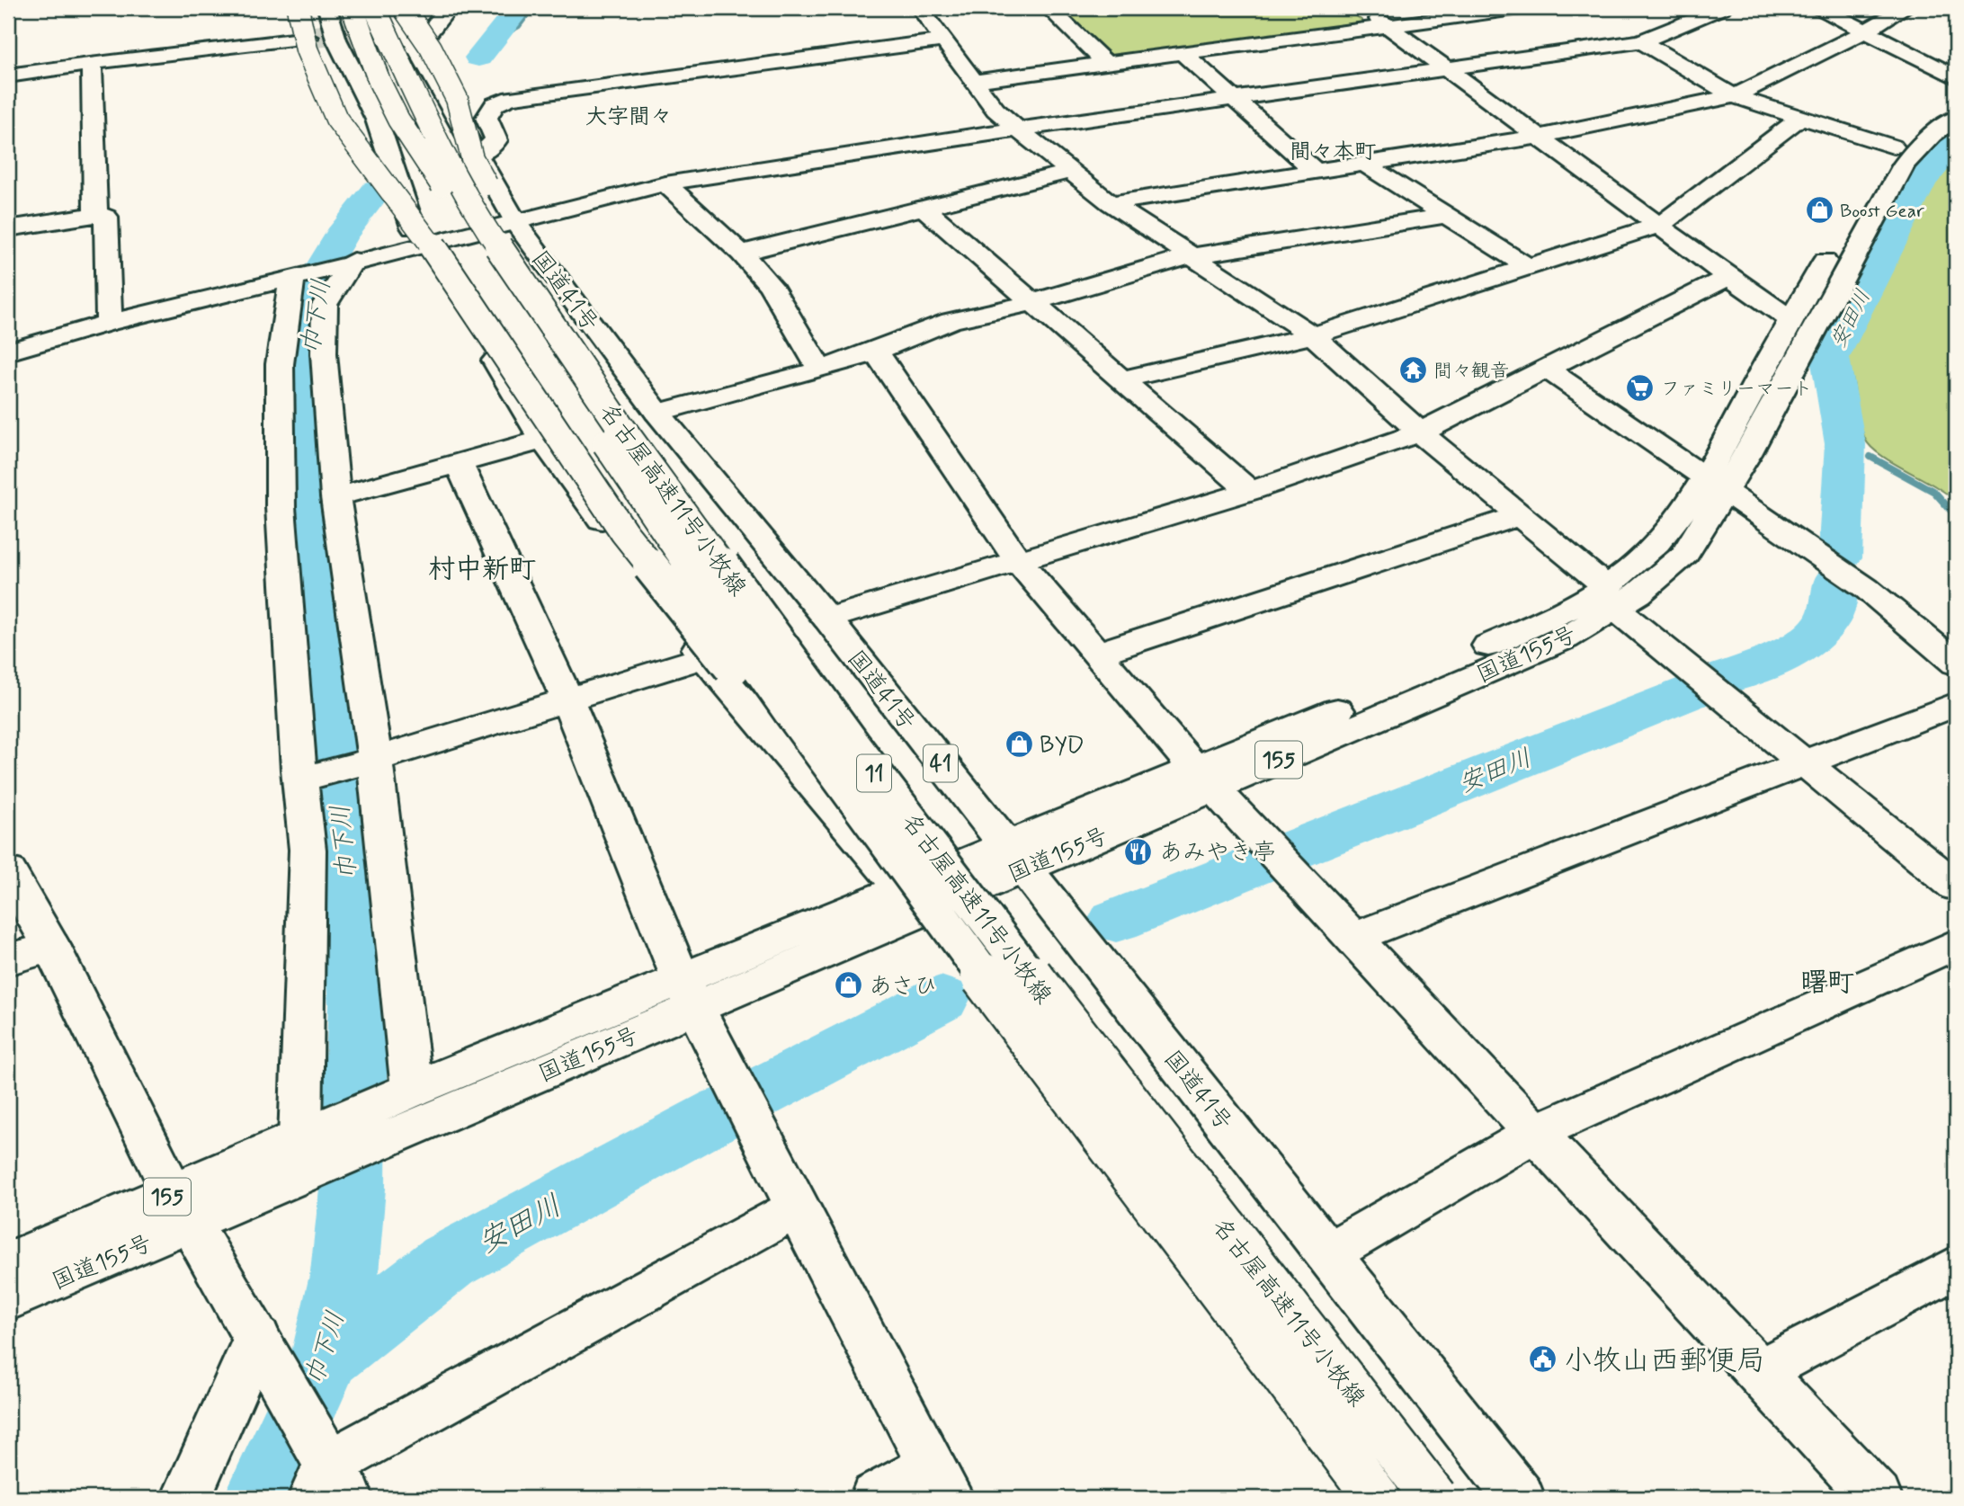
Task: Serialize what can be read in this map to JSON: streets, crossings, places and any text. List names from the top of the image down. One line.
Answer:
{"streets":{"main road":["国道41号","名古屋高速11号小牧線","国道155号","155","41","11"]},"crossings":[["国道41号","国道155号"],["名古屋高速11号小牧線","11"]],"districts":["大字間々","間々本町","村中新町","曙町"],"water":["巾下川","安田川"],"places":{"shop":["Boost Gear","BYD","あさひ"],"temple":["間々観音"],"supermarket":["ファミリーマート"],"restaurant":["あみやき亭"],"public building":["小牧山西郵便局"]}}
